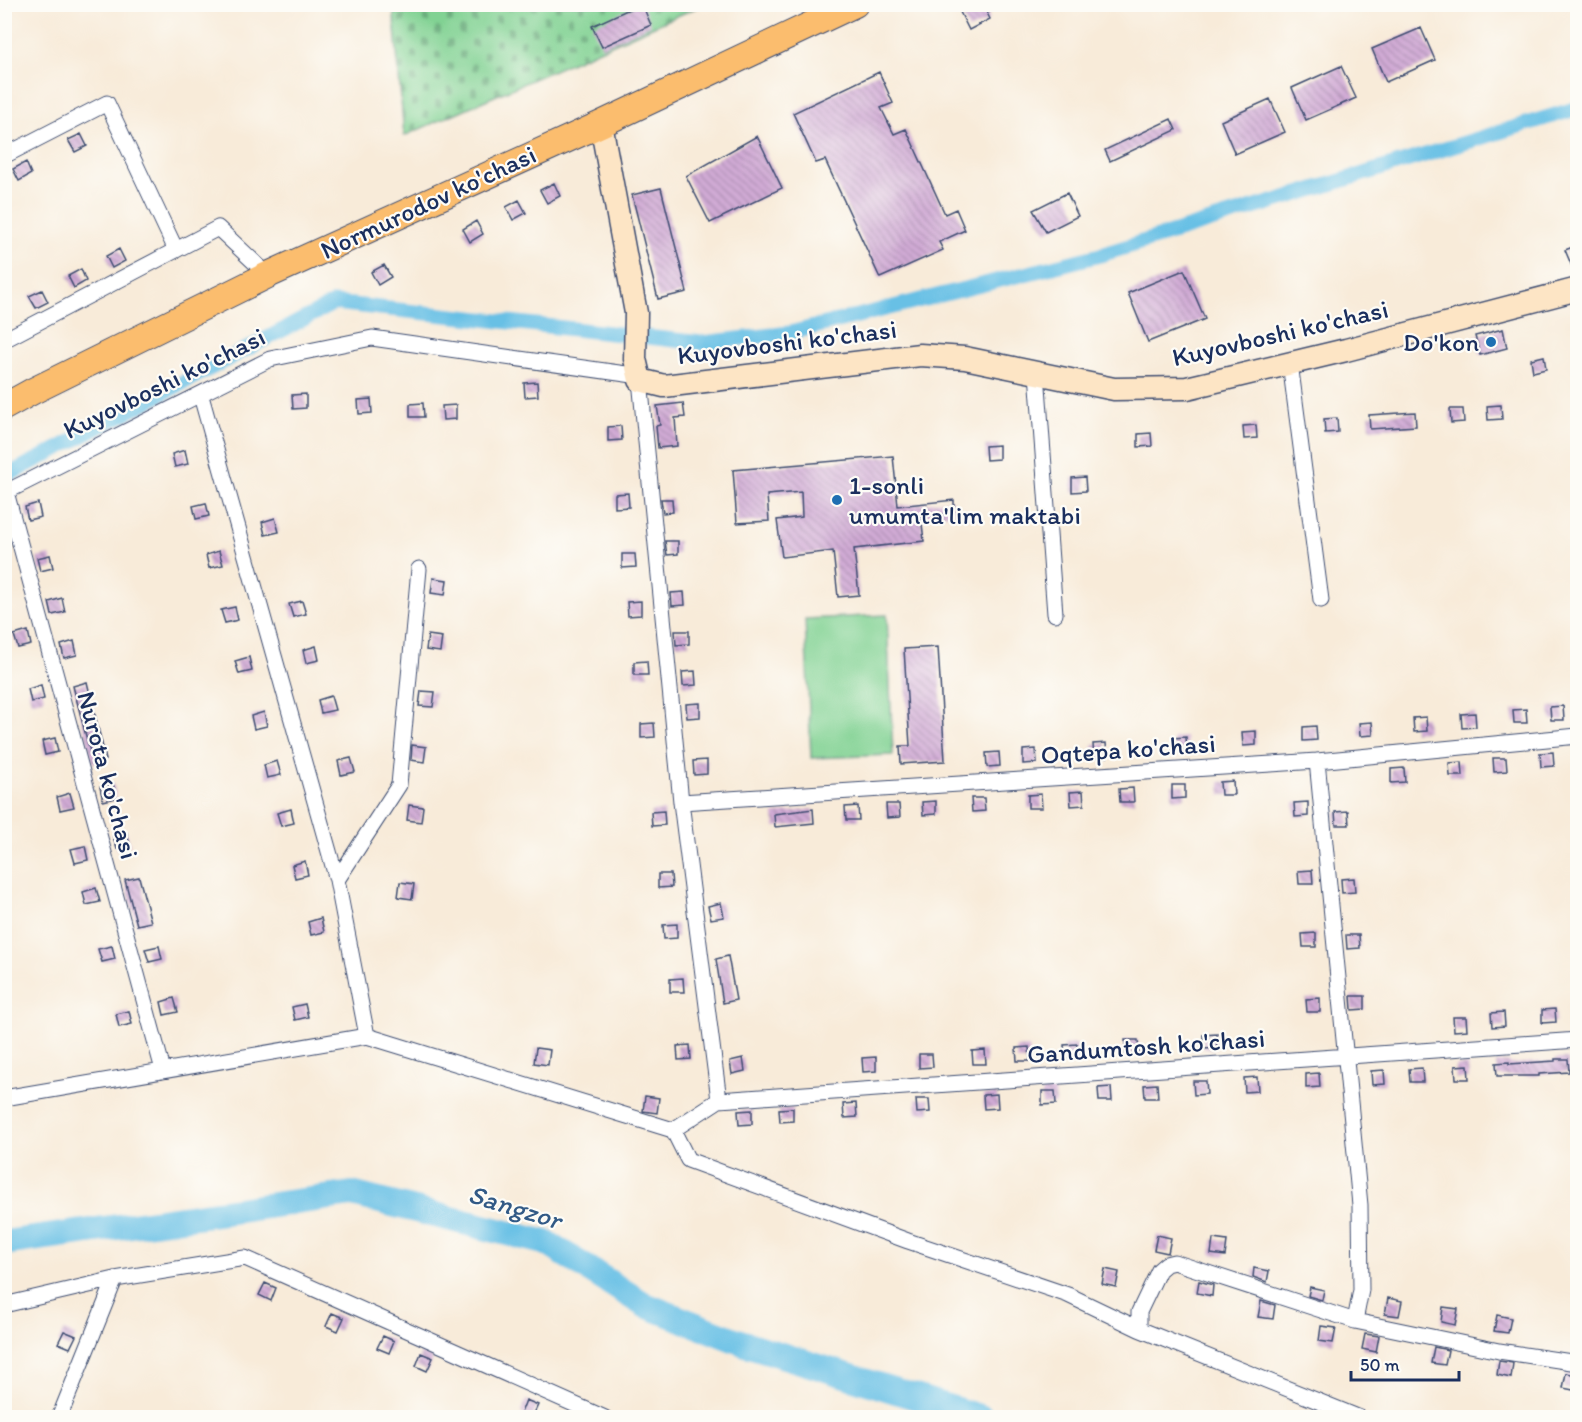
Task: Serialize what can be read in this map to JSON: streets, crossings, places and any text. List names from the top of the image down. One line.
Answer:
{"streets":{"main road":["Normurodov ko'chasi","Kuyovboshi ko'chasi"],"street":["Oqtepa ko'chasi","Nurota ko'chasi","Gandumtosh ko'chasi"]},"crossings":[["Kuyovboshi ko'chasi","Nurota ko'chasi"]],"water":["Sangzor"],"places":["Do'kon","1-sonli umumta'lim maktabi"],"scale_bar":"50 m"}
